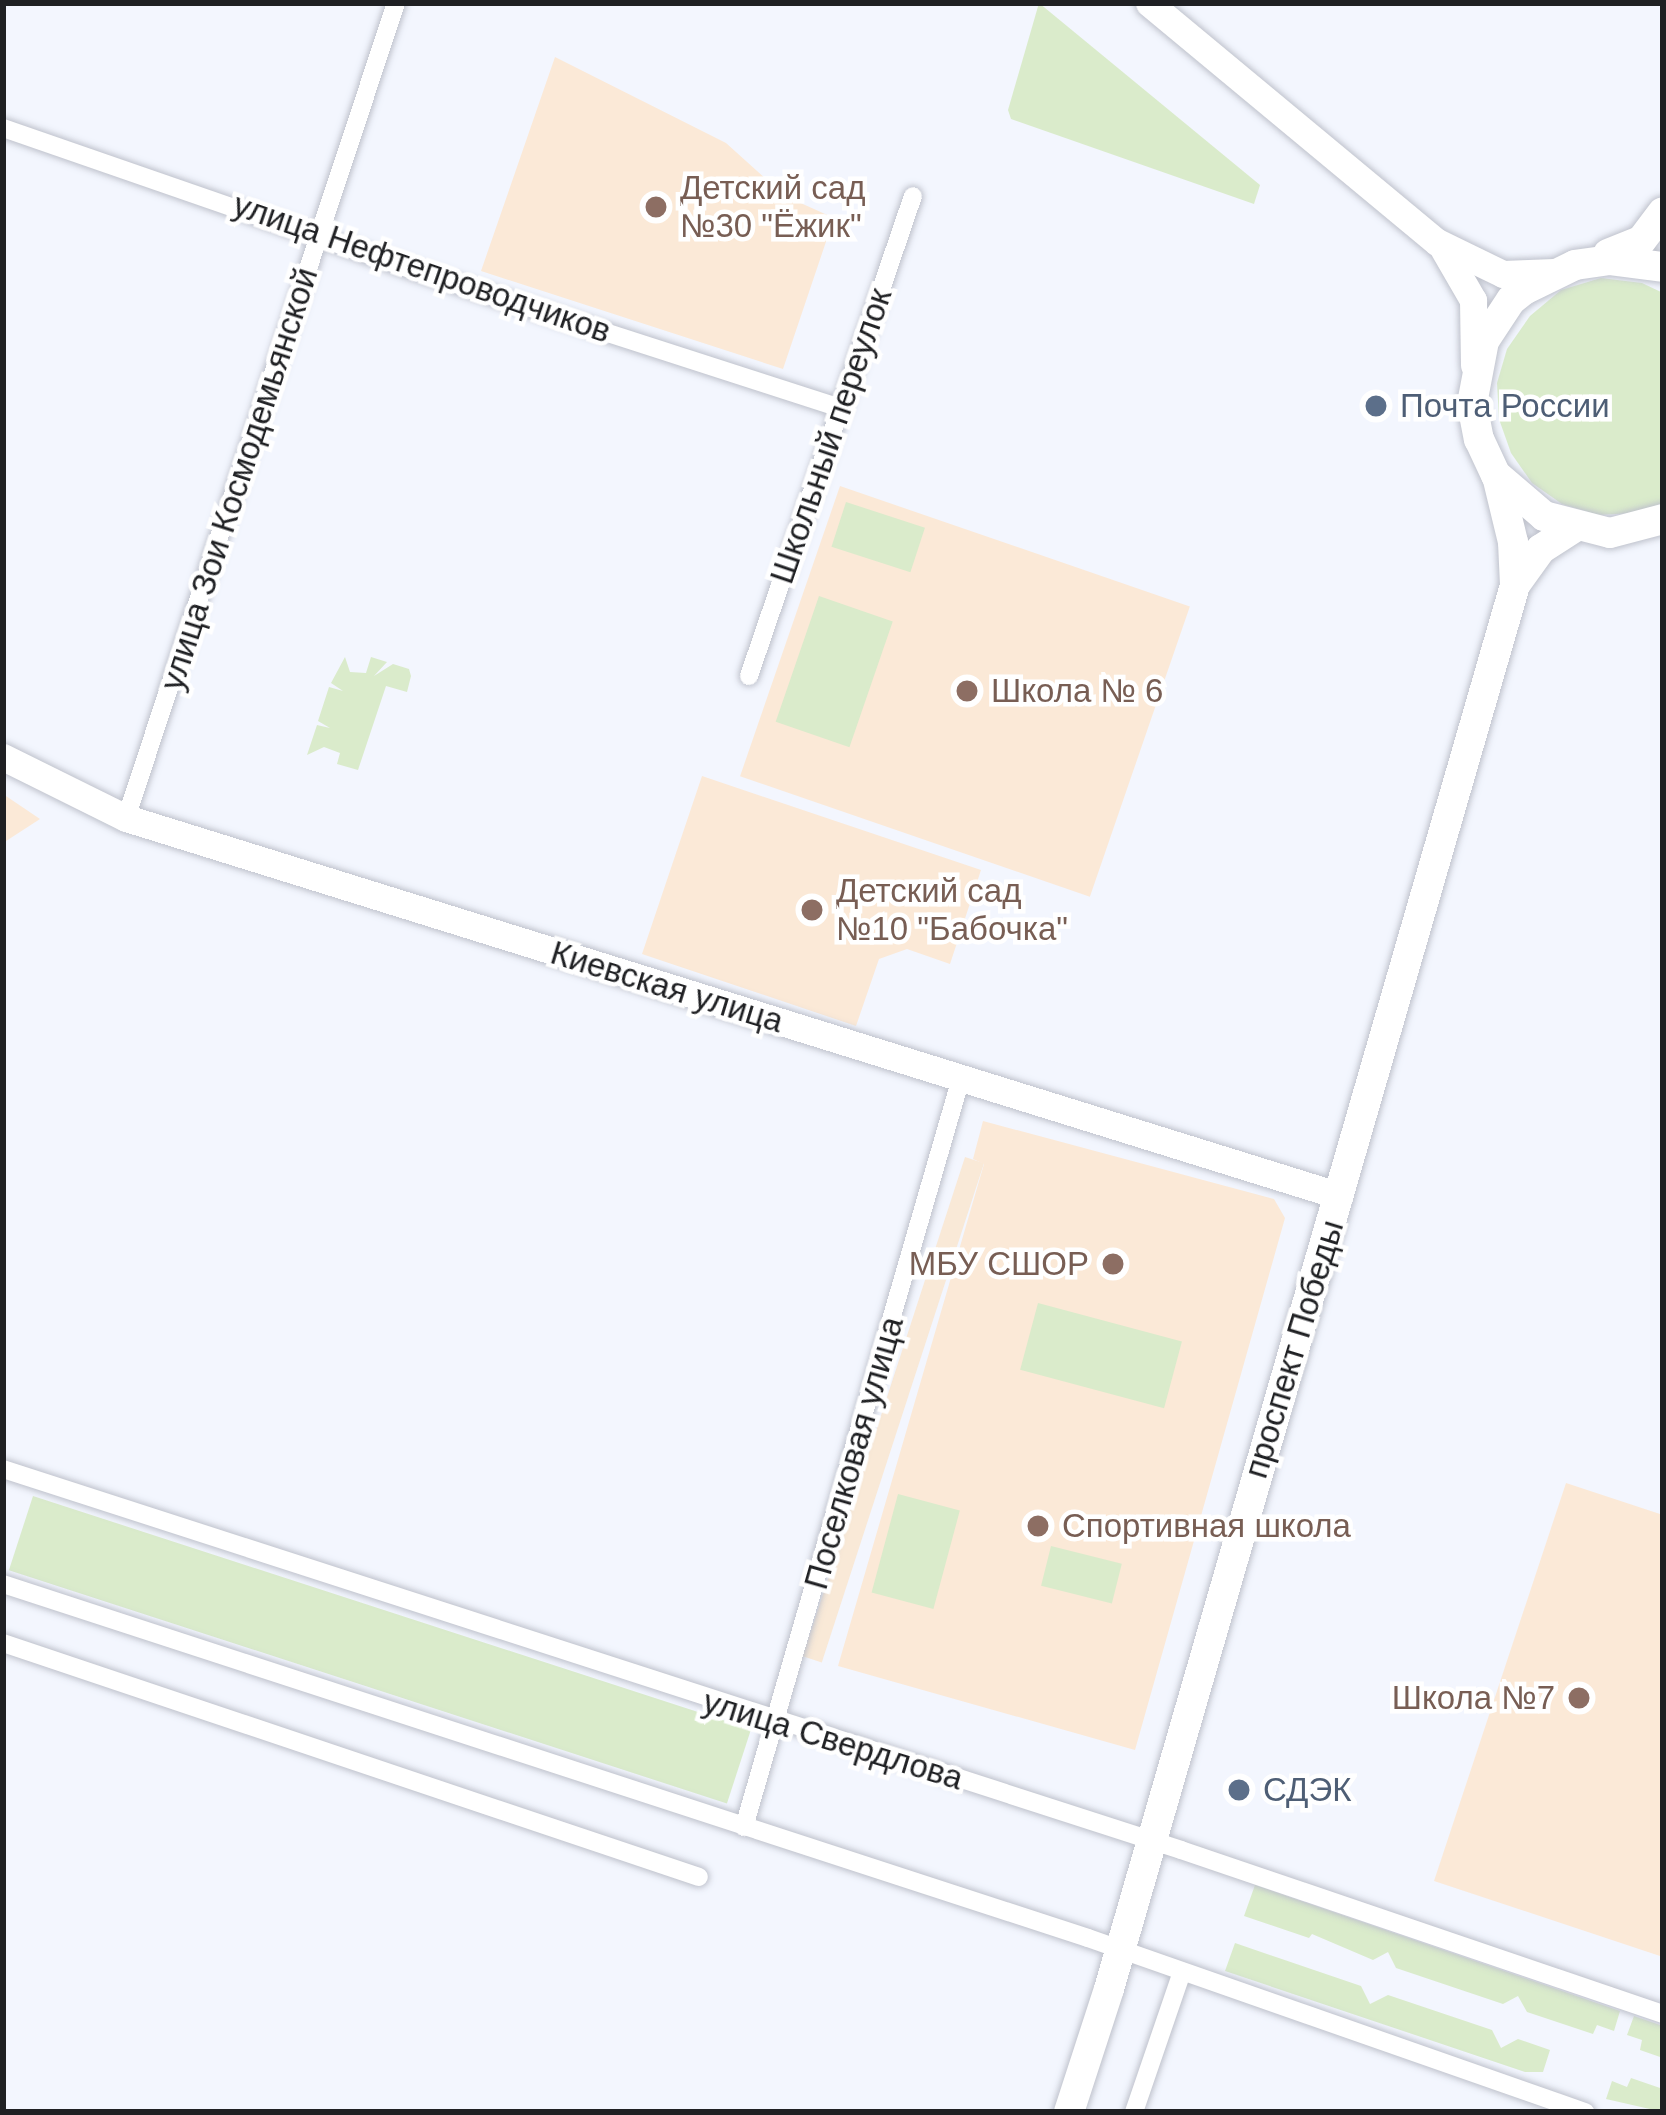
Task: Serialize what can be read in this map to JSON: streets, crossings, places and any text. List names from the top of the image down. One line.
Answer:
{"streets":{"main road":["Киевская улица","проспект Победы"],"street":["улица Нефтепроводчиков","Школьный переулок","улица Зои Космодемьянской","Поселковая улица","улица Свердлова"]},"crossings":[["улица Нефтепроводчиков","Школьный переулок"],["улица Нефтепроводчиков","улица Зои Космодемьянской"],["улица Зои Космодемьянской","Киевская улица"],["Киевская улица","проспект Победы"],["Киевская улица","Поселковая улица"],["проспект Победы","улица Свердлова"],["Поселковая улица","улица Свердлова"]],"places":["Детский сад №30 \"Ёжик\"","Почта России","Школа № 6","Детский сад №10 \"Бабочка\"","МБУ СШОР","Спортивная школа","Школа №7","СДЭК"]}
